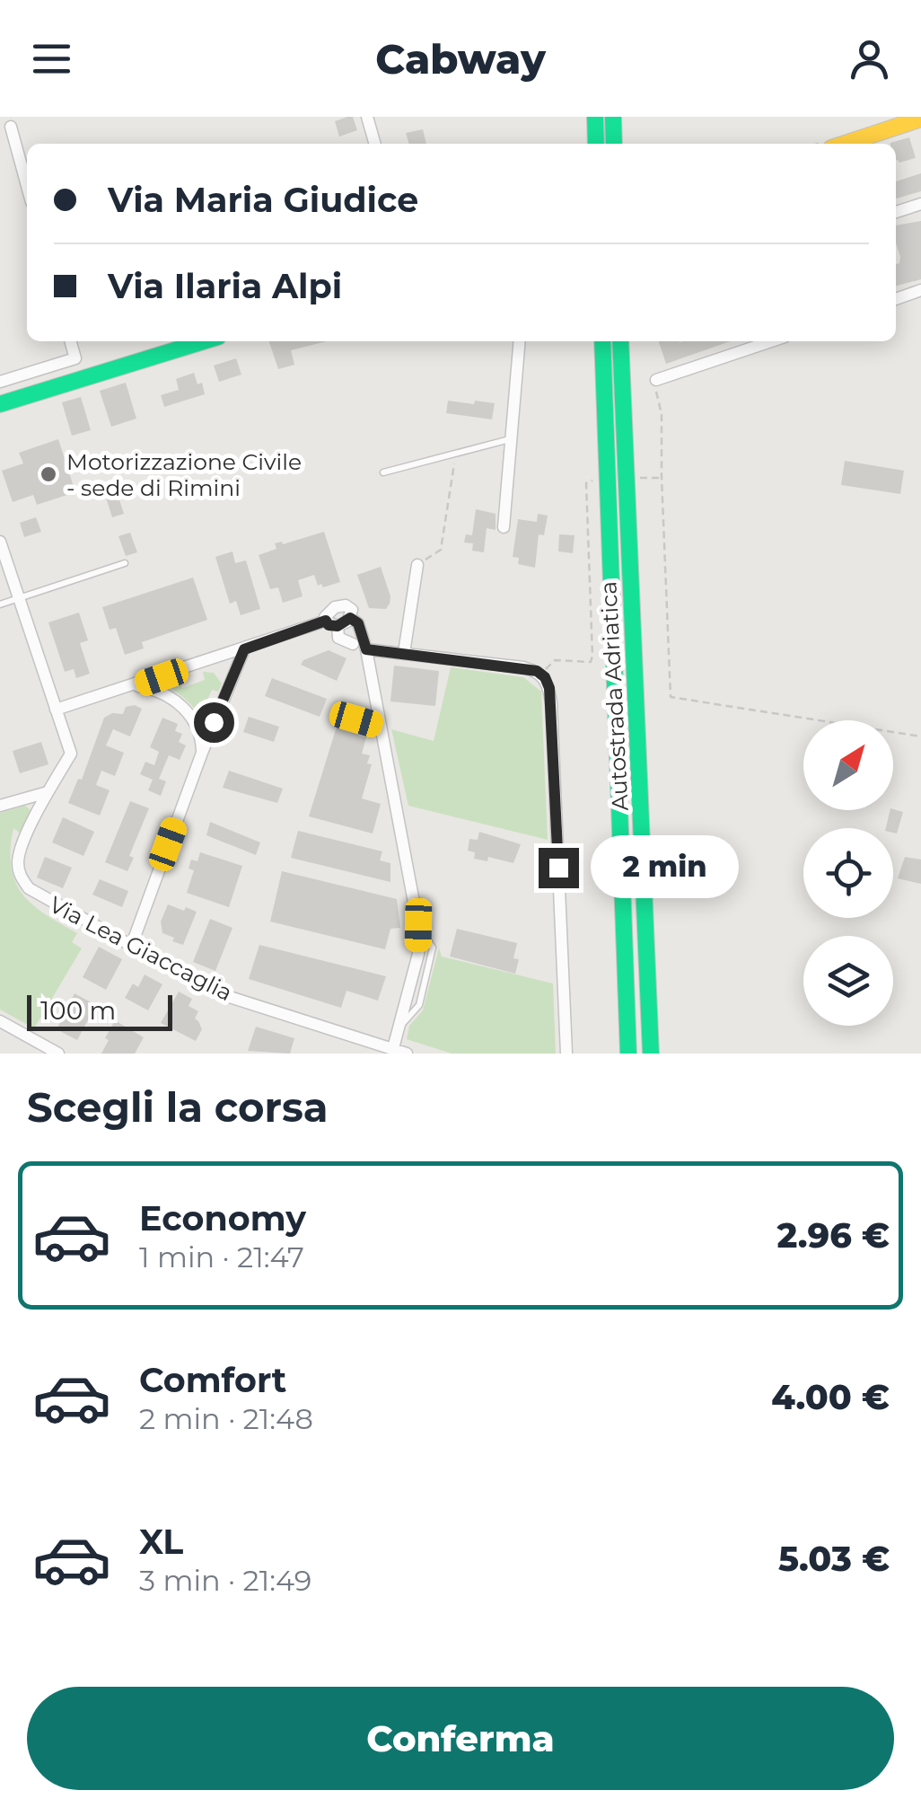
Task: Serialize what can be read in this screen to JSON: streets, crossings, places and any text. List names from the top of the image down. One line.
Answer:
{"streets":{"main road":["Autostrada Adriatica"],"street":["Via Lea Giaccaglia"]},"places":["Motorizzazione Civile - sede di Rimini"],"scale_bar":"100 m","north":"top right","page":{"header":"Cabway","banner":["Via Maria Giudice","Via Ilaria Alpi"],"bubble":"2 min","scale":"100 m","heading":"Scegli la corsa","list":[{"name":"Economy","note":"1 min · 21:47","value":"2.96 €"},{"name":"Comfort","note":"2 min · 21:48","value":"4.00 €"},{"name":"XL","note":"3 min · 21:49","value":"5.03 €"}],"buttons":"Conferma"}}
